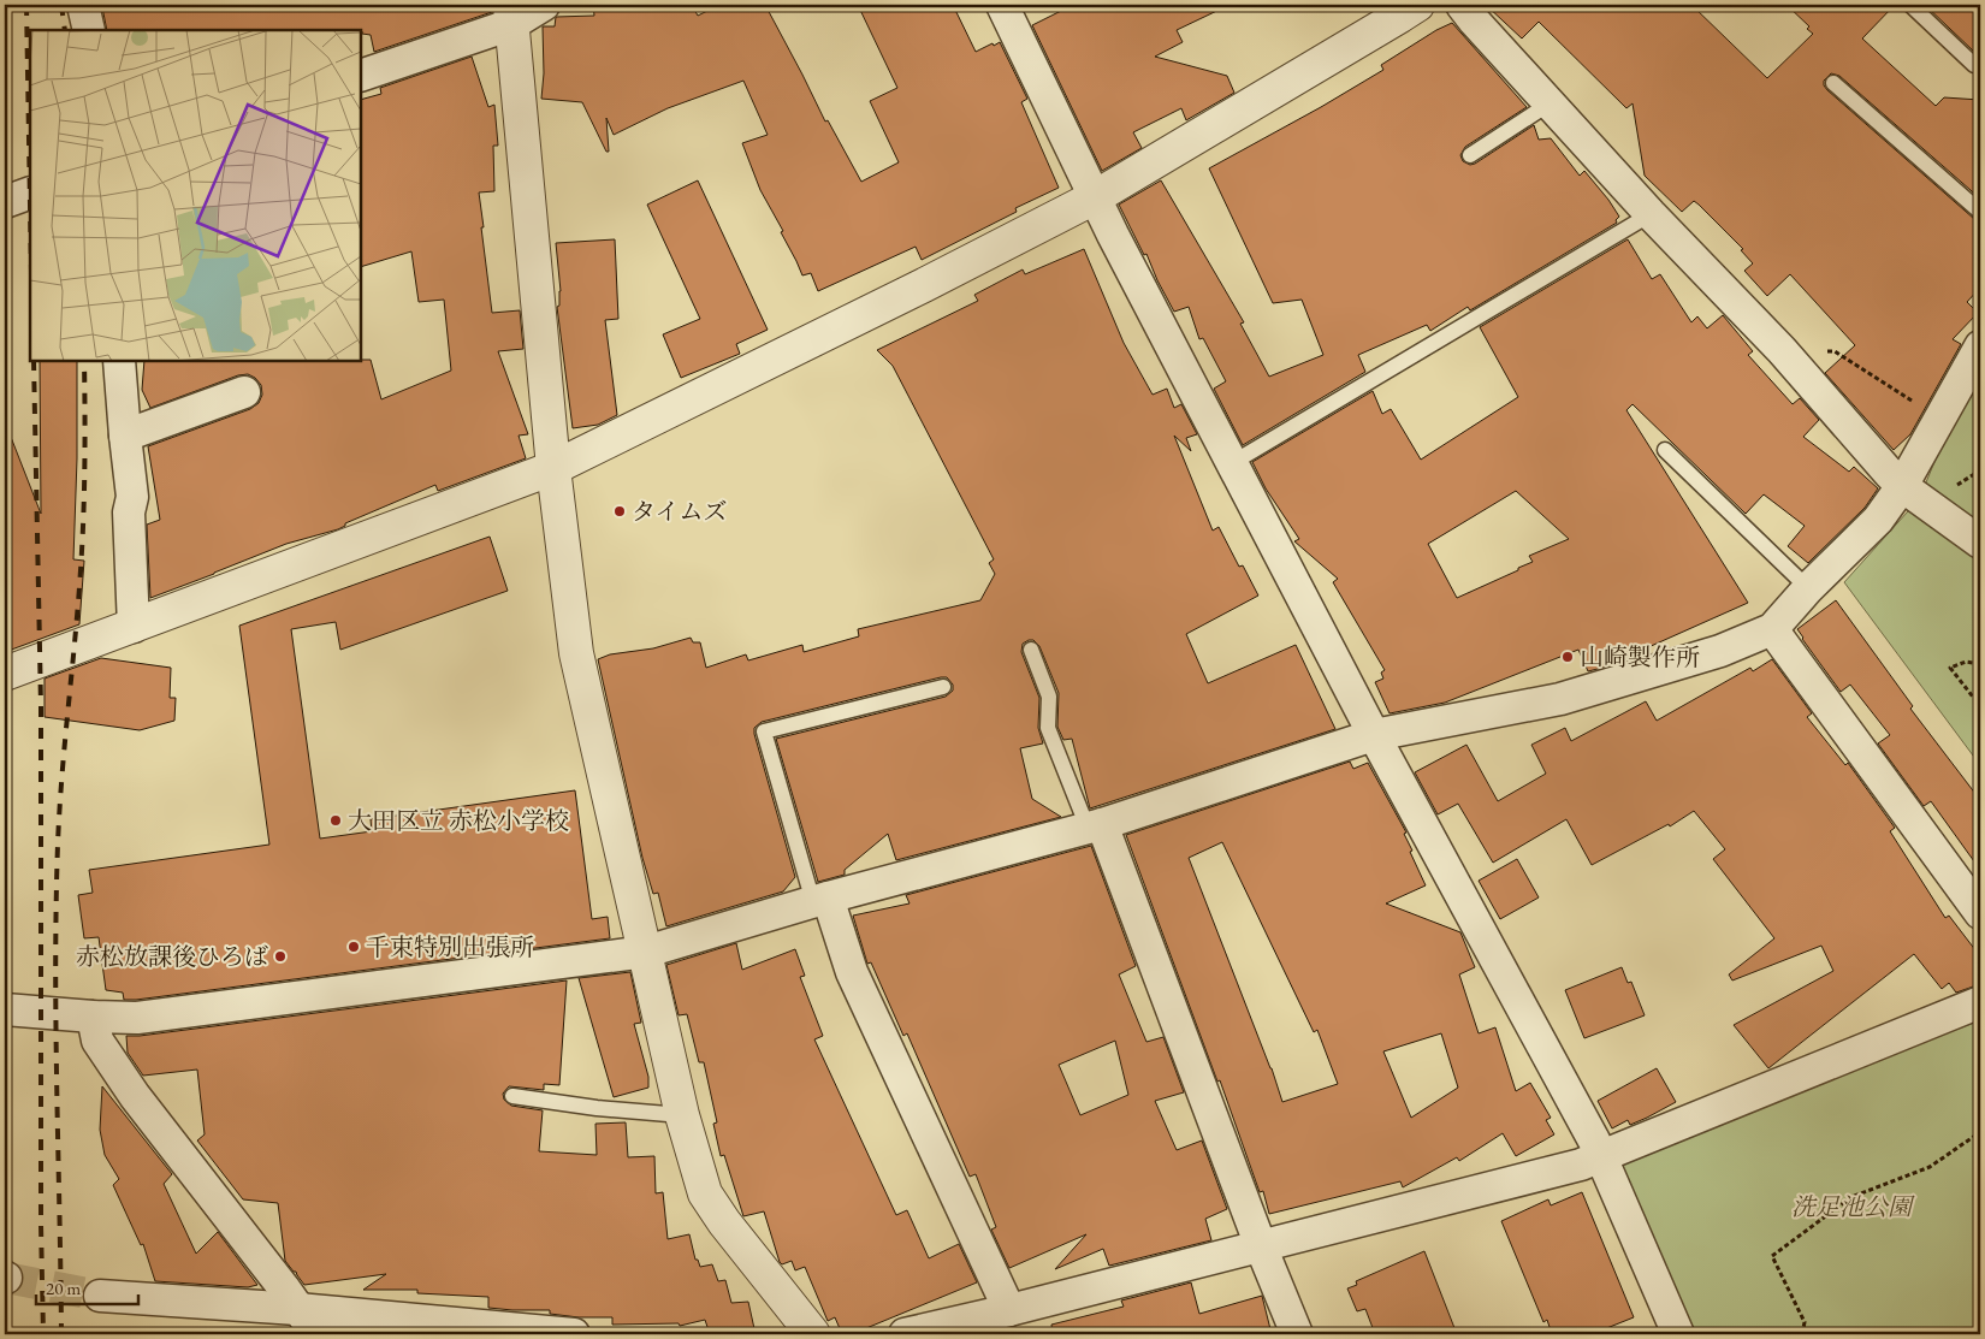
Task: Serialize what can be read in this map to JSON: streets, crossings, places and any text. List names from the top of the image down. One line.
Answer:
{"parks":["洗足池公園"],"places":["タイムズ","山崎製作所","大田区立 赤松小学校","千束特別出張所","赤松放課後ひろば"],"scale_bar":"20 m"}
